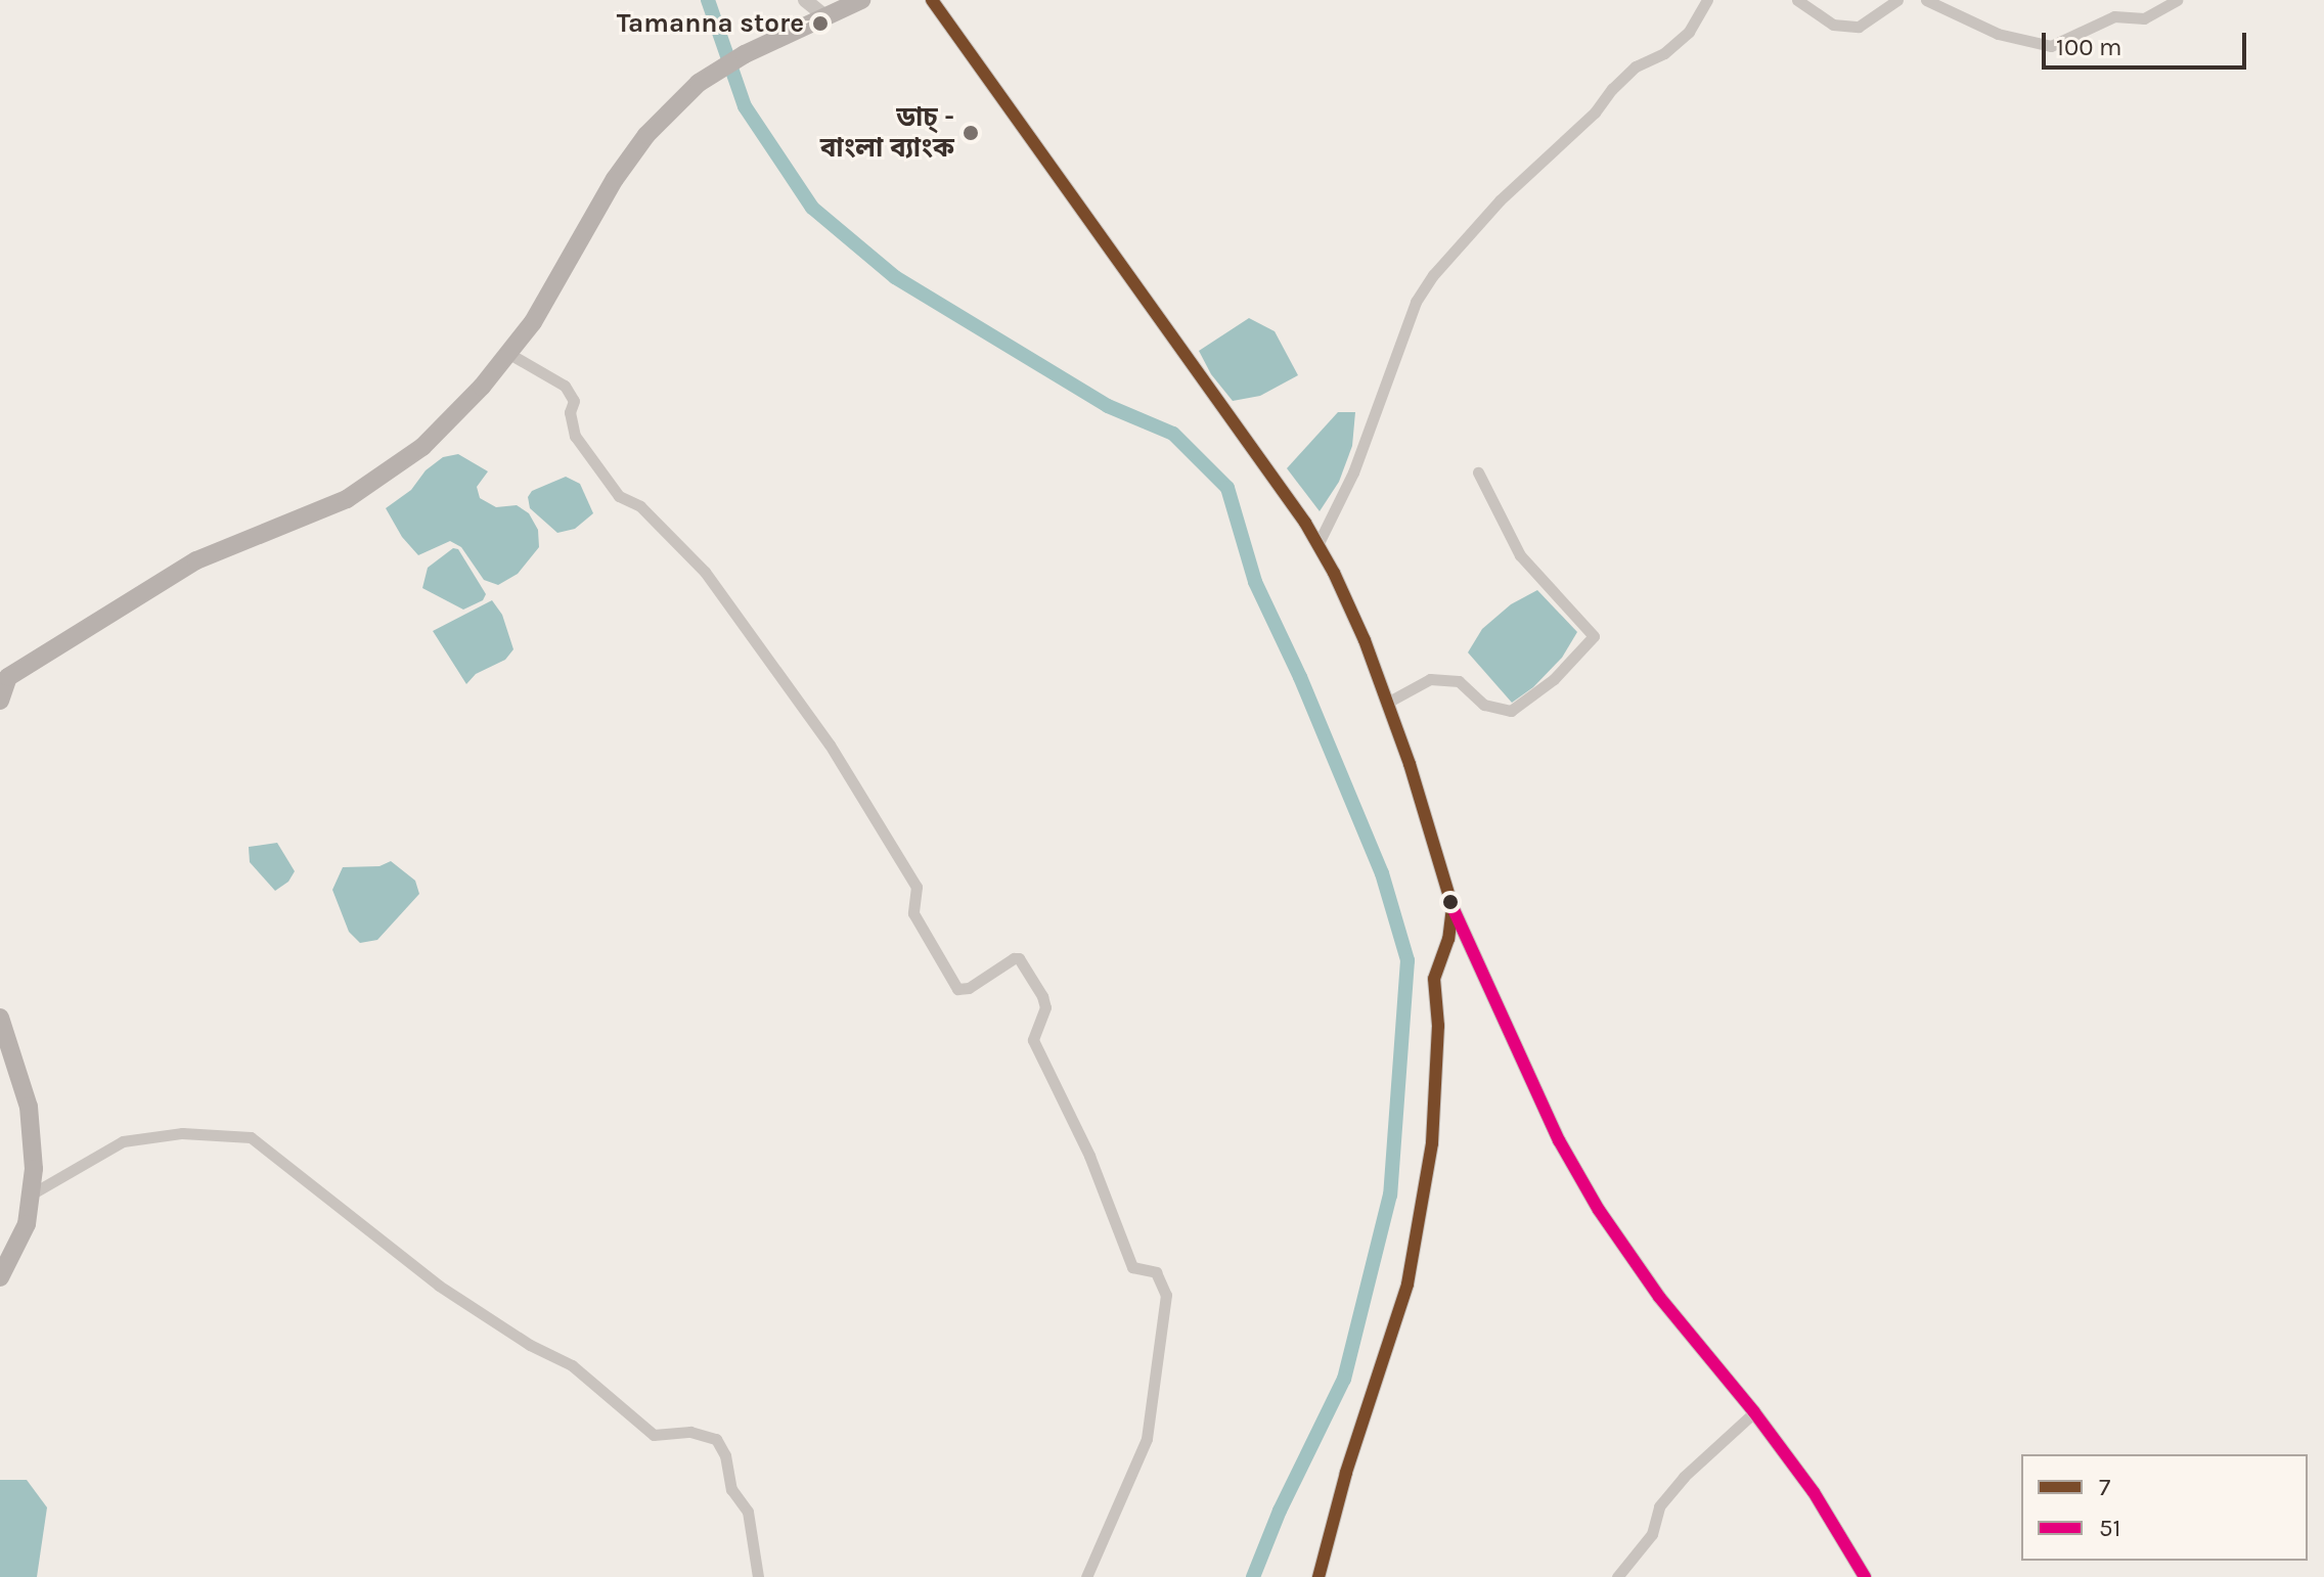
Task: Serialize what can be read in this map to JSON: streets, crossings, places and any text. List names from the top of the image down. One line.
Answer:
{"places":["Tamanna store","ডাচ্ - বাংলা ব্যাংক"],"lines":["transit line 7","transit line 51"],"legend":["7","51"],"scale_bar":"100 m"}
